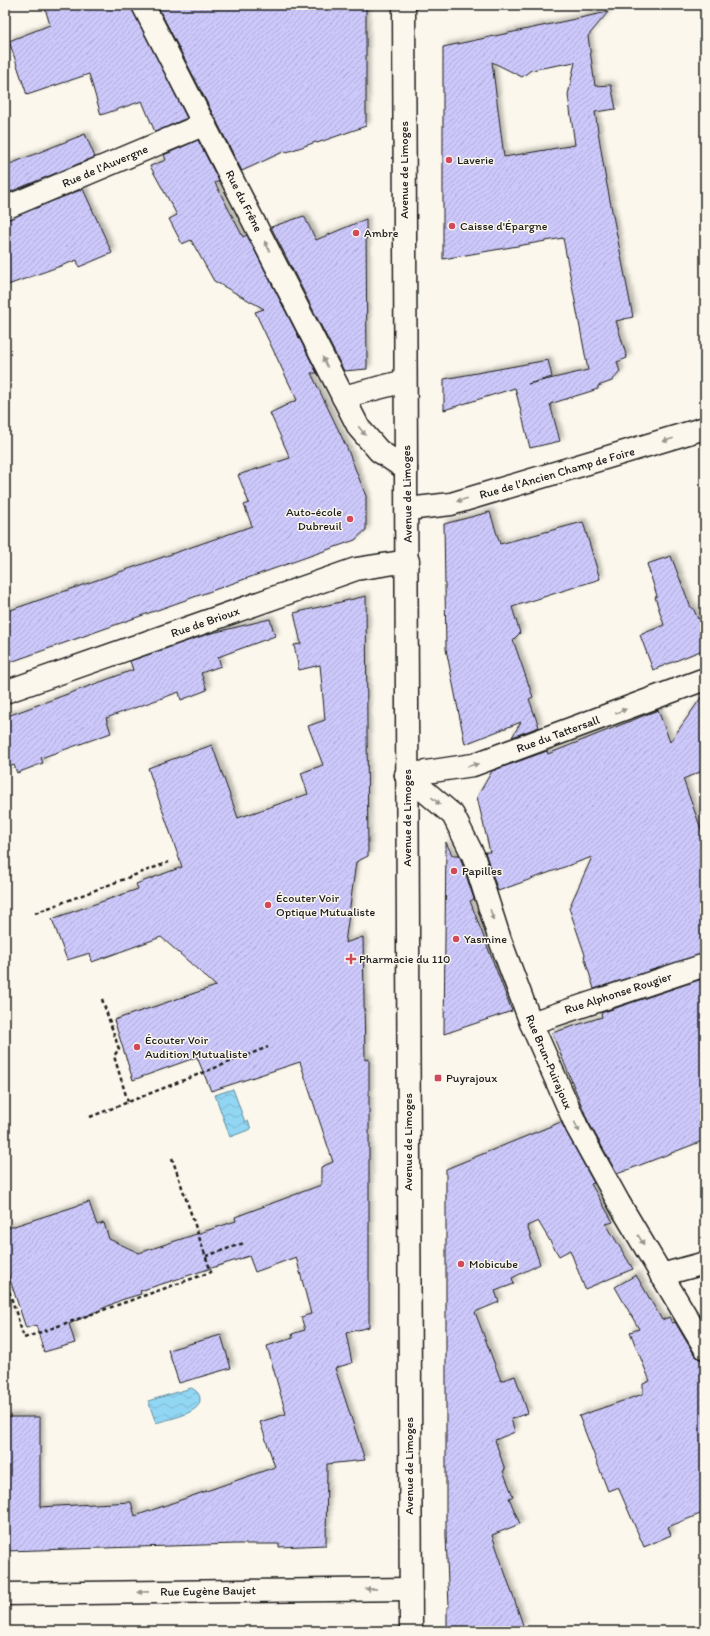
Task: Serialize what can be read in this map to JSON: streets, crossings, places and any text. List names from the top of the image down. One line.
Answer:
{"streets":{"street":["Rue de l'Auvergne","Avenue de Limoges","Rue du Frêne","Rue de l'Ancien Champ de Foire","Rue de Brioux","Rue du Tattersall","Rue Alphonse Rougier","Rue Brun-Puirajoux","Rue Eugène Baujet"]},"crossings":[["Rue de l'Auvergne","Rue du Frêne"],["Avenue de Limoges","Rue du Frêne"],["Avenue de Limoges","Rue de l'Ancien Champ de Foire"],["Avenue de Limoges","Rue de Brioux"],["Avenue de Limoges","Rue du Tattersall"],["Avenue de Limoges","Rue Brun-Puirajoux"],["Avenue de Limoges","Rue Eugène Baujet"],["Rue du Tattersall","Rue Brun-Puirajoux"],["Rue Alphonse Rougier","Rue Brun-Puirajoux"]],"one_way":["Rue de l'Ancien Champ de Foire","Rue du Tattersall","Rue Brun-Puirajoux","Rue Eugène Baujet"],"places":{"other":["Laverie","Caisse d'Épargne","Ambre","Auto-école Dubreuil","Papilles","Écouter Voir Optique Mutualiste","Yasmine","Écouter Voir Audition Mutualiste","Mobicube"],"health":["Pharmacie du 110"],"transit":["Puyrajoux"]}}
